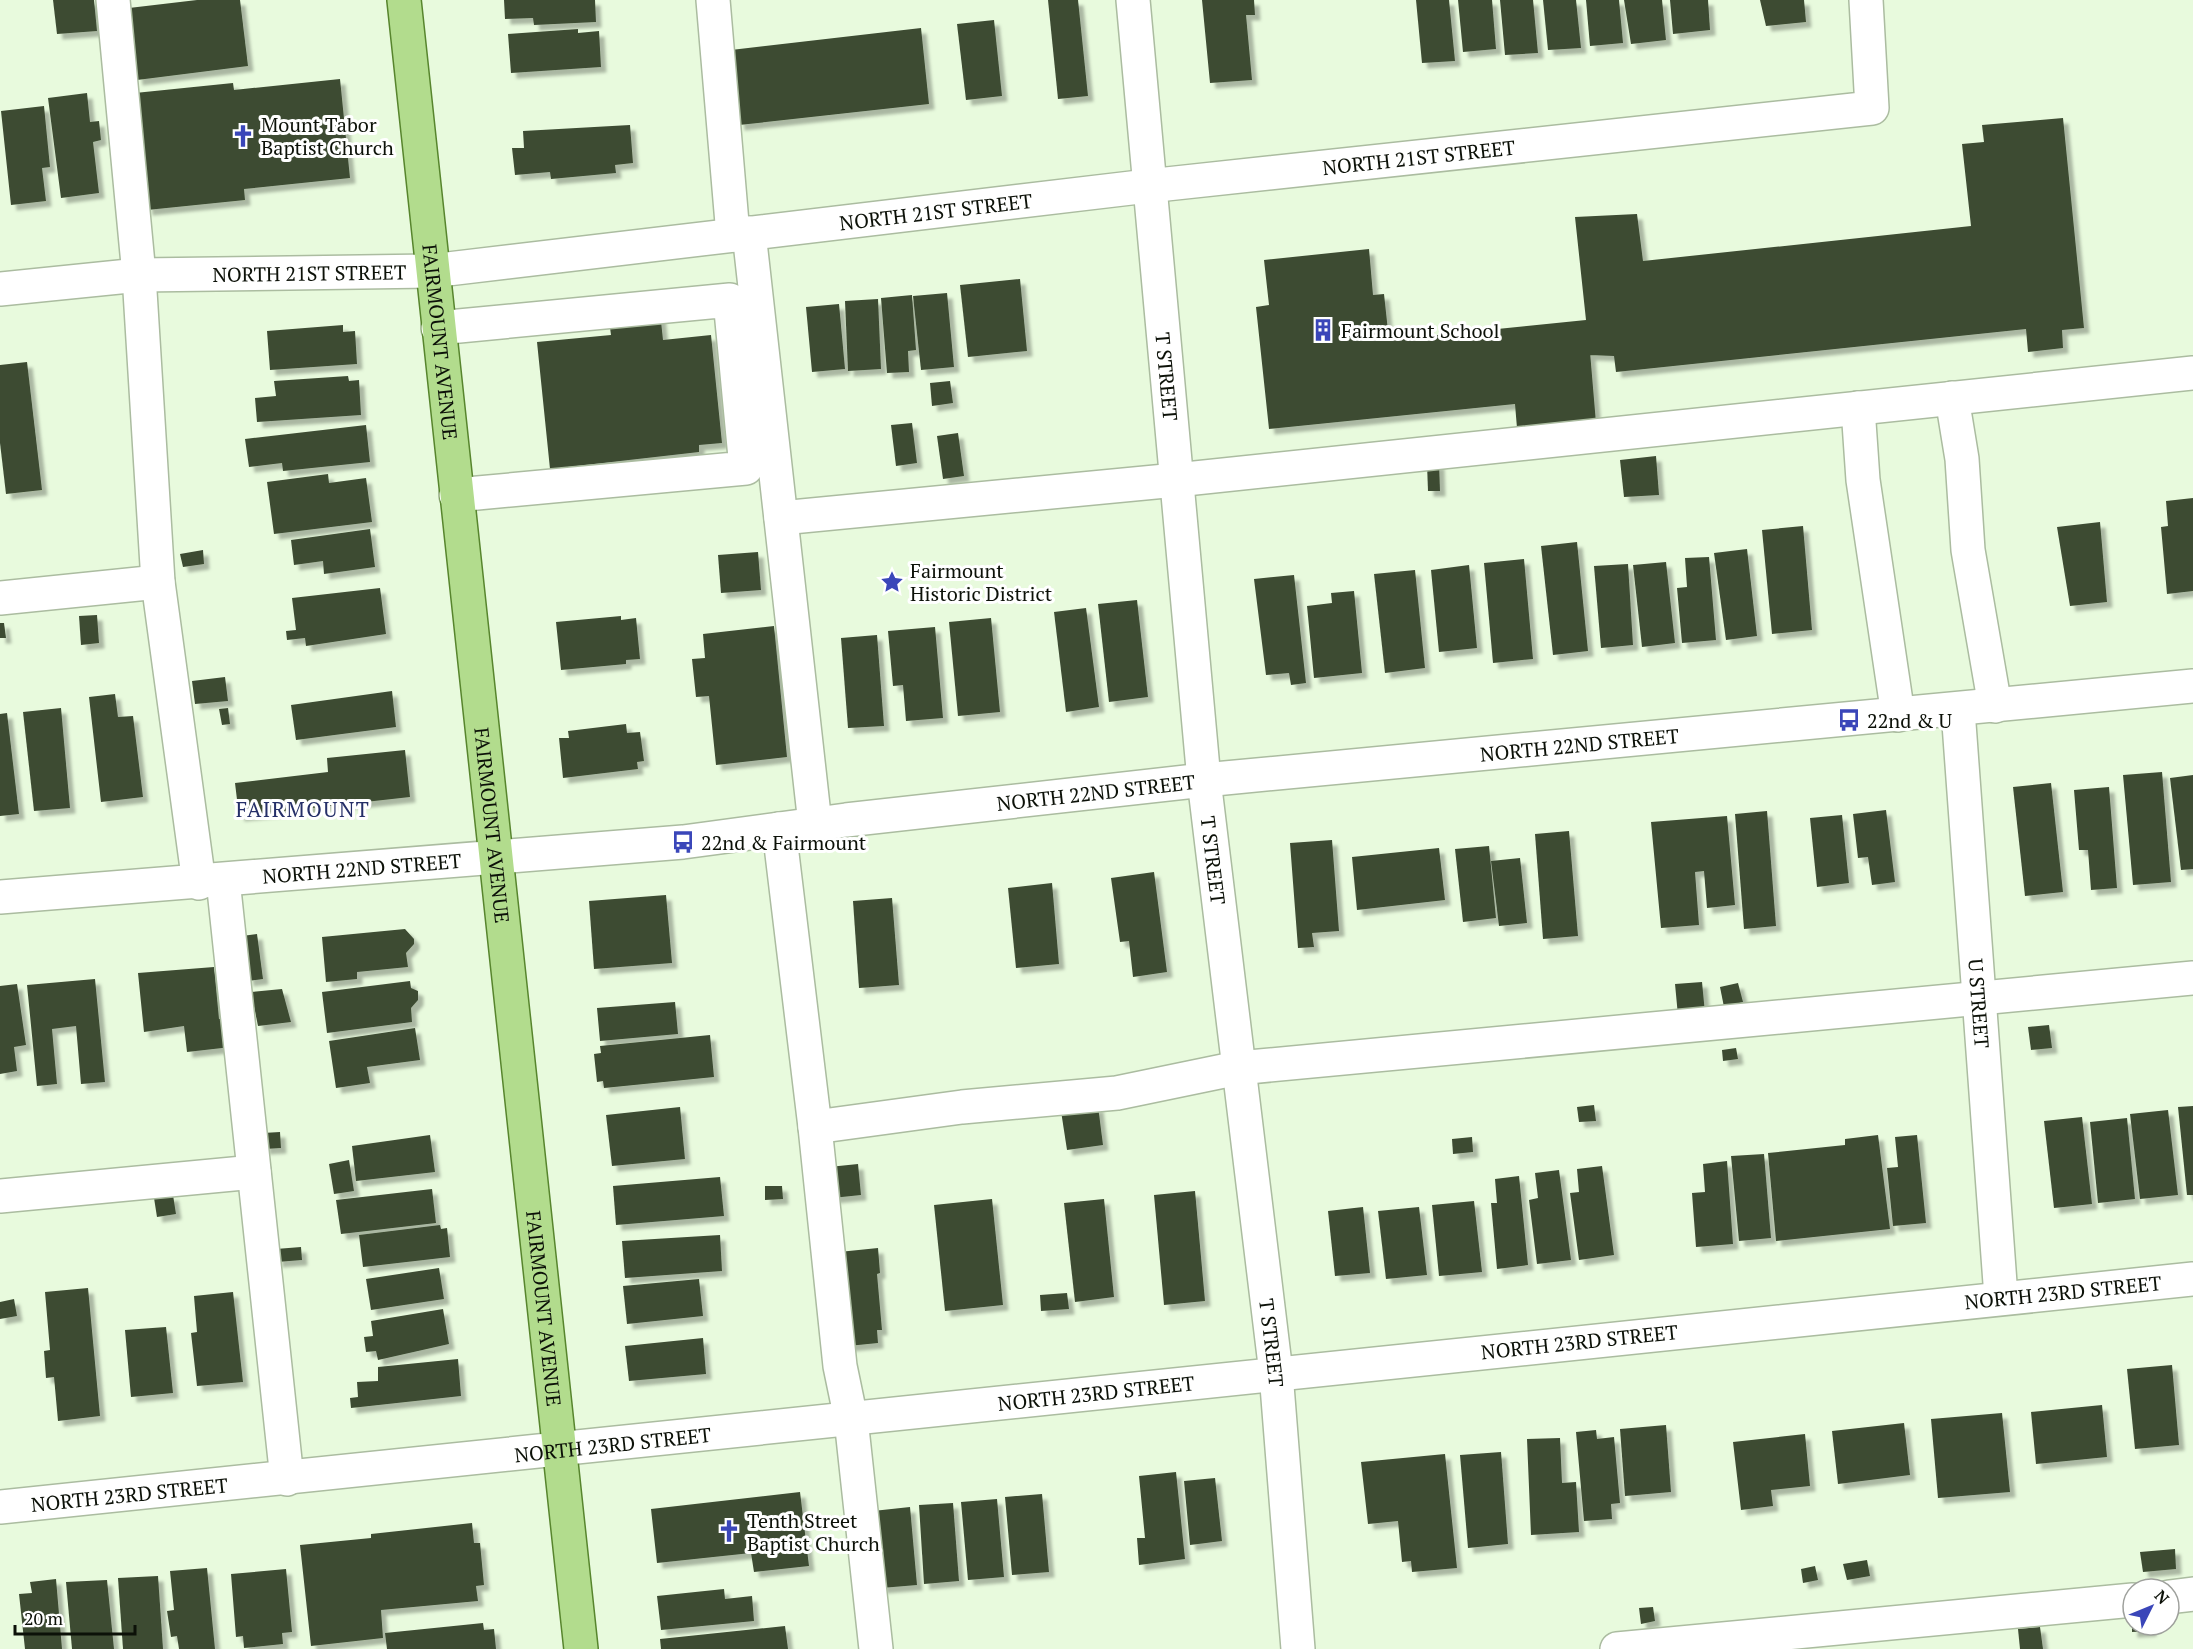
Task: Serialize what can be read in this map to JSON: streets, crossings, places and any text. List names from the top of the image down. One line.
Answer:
{"streets":{"main road":["FAIRMOUNT AVENUE"],"street":["NORTH 21ST STREET","T STREET","NORTH 22ND STREET","U STREET","NORTH 23RD STREET"]},"crossings":[["NORTH 21ST STREET","FAIRMOUNT AVENUE"],["NORTH 21ST STREET","T STREET"],["FAIRMOUNT AVENUE","NORTH 22ND STREET"],["FAIRMOUNT AVENUE","NORTH 23RD STREET"],["T STREET","NORTH 22ND STREET"],["T STREET","NORTH 23RD STREET"],["NORTH 22ND STREET","U STREET"],["U STREET","NORTH 23RD STREET"]],"districts":["FAIRMOUNT"],"places":{"church":["Mount Tabor Baptist Church","Tenth Street Baptist Church"],"building":["Fairmount School"],"place":["Fairmount Historic District"],"bus stop":["22nd & U","22nd & Fairmount"]},"scale_bar":"20 m","north":"top right"}
